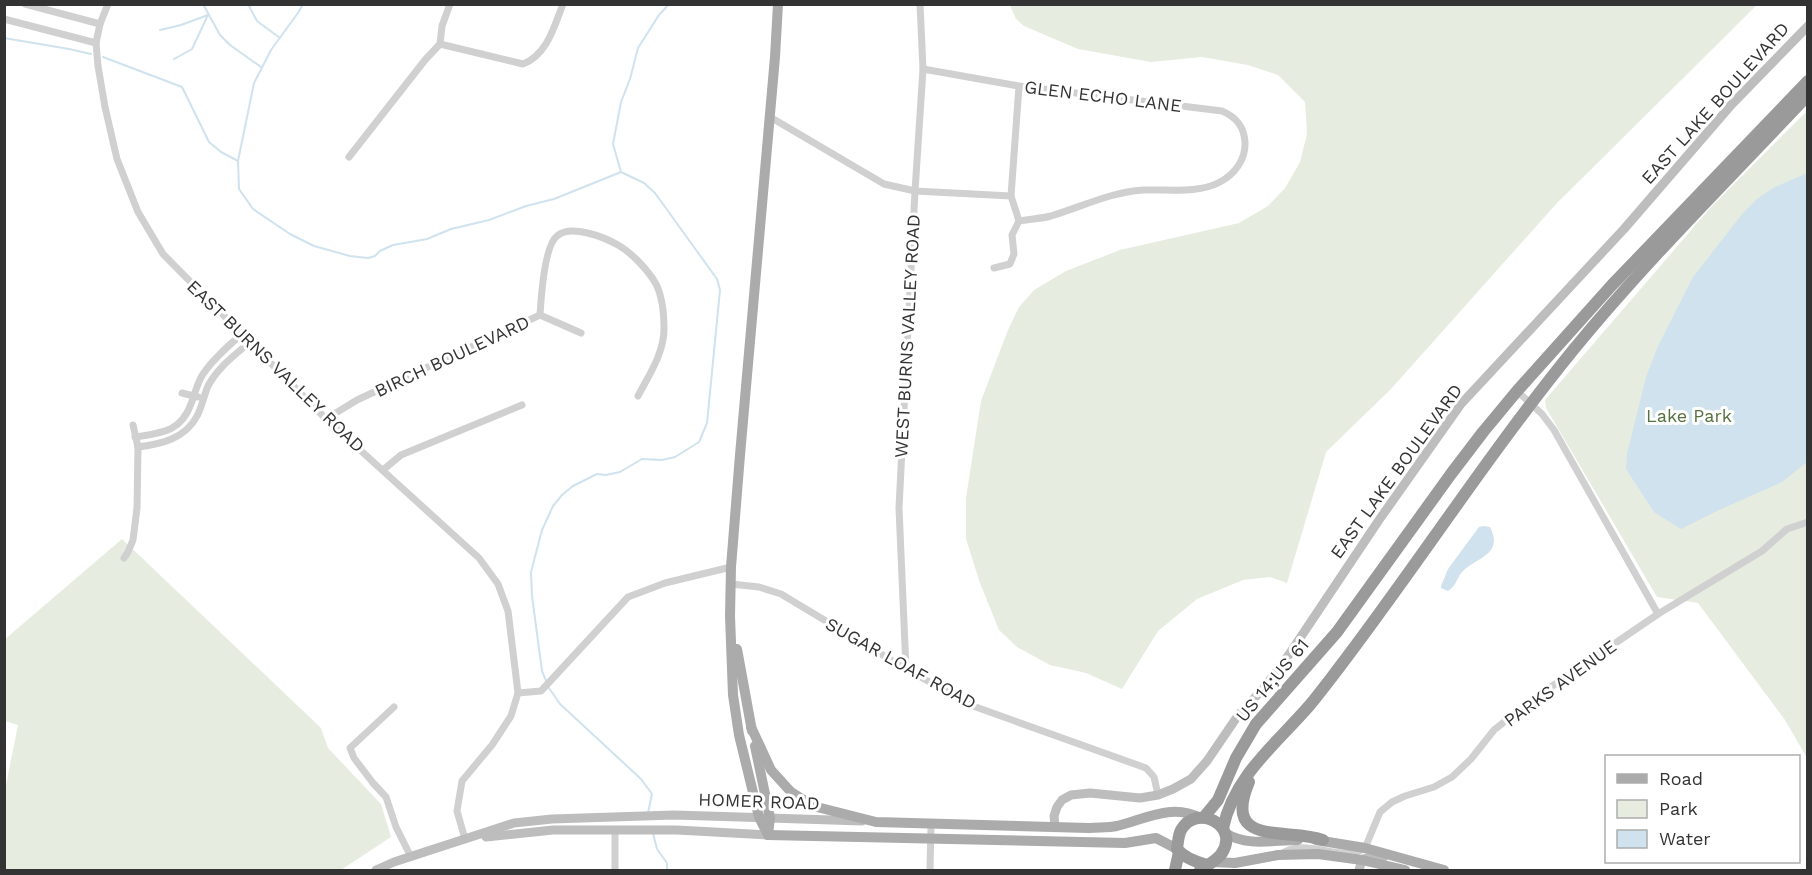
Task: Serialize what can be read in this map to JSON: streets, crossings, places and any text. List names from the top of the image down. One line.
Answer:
{"streets":{"highway":["US 14;US 61"],"main road":["HOMER ROAD"],"street":["GLEN ECHO LANE","EAST LAKE BOULEVARD","WEST BURNS VALLEY ROAD","BIRCH BOULEVARD","EAST BURNS VALLEY ROAD","SUGAR LOAF ROAD","PARKS AVENUE"]},"crossings":[["GLEN ECHO LANE","WEST BURNS VALLEY ROAD"],["EAST LAKE BOULEVARD","SUGAR LOAF ROAD"],["EAST LAKE BOULEVARD","HOMER ROAD"],["WEST BURNS VALLEY ROAD","SUGAR LOAF ROAD"],["BIRCH BOULEVARD","EAST BURNS VALLEY ROAD"],["US 14;US 61","HOMER ROAD"]],"parks":["Lake Park"],"legend":["Road","Park","Water"]}
